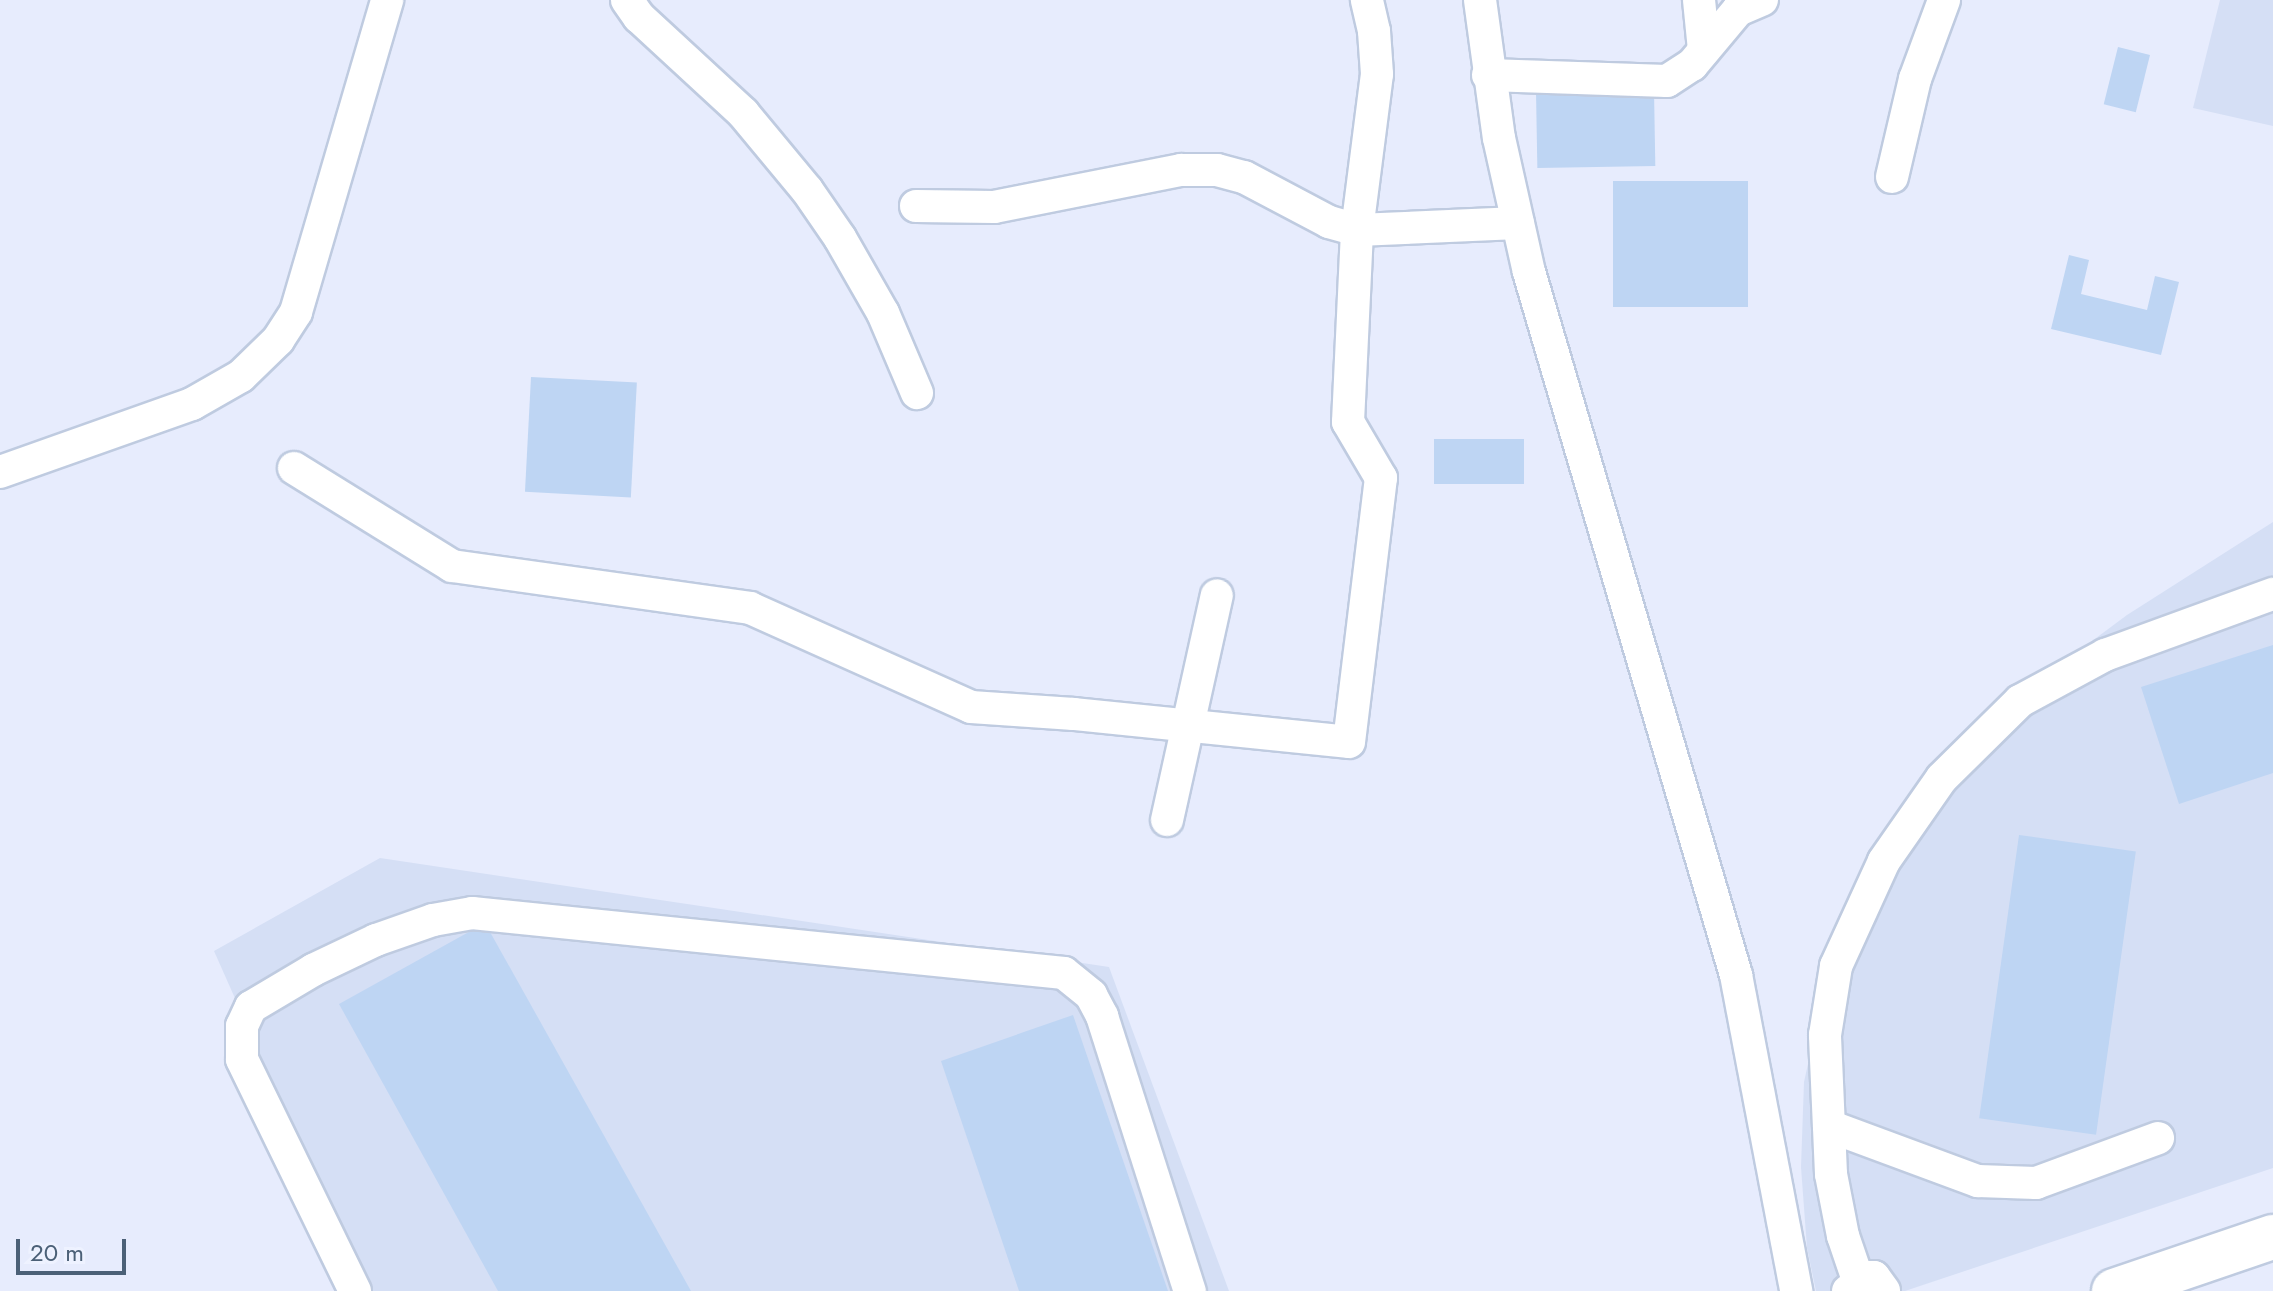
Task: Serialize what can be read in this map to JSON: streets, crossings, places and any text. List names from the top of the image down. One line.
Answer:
{"scale_bar":"20 m"}
